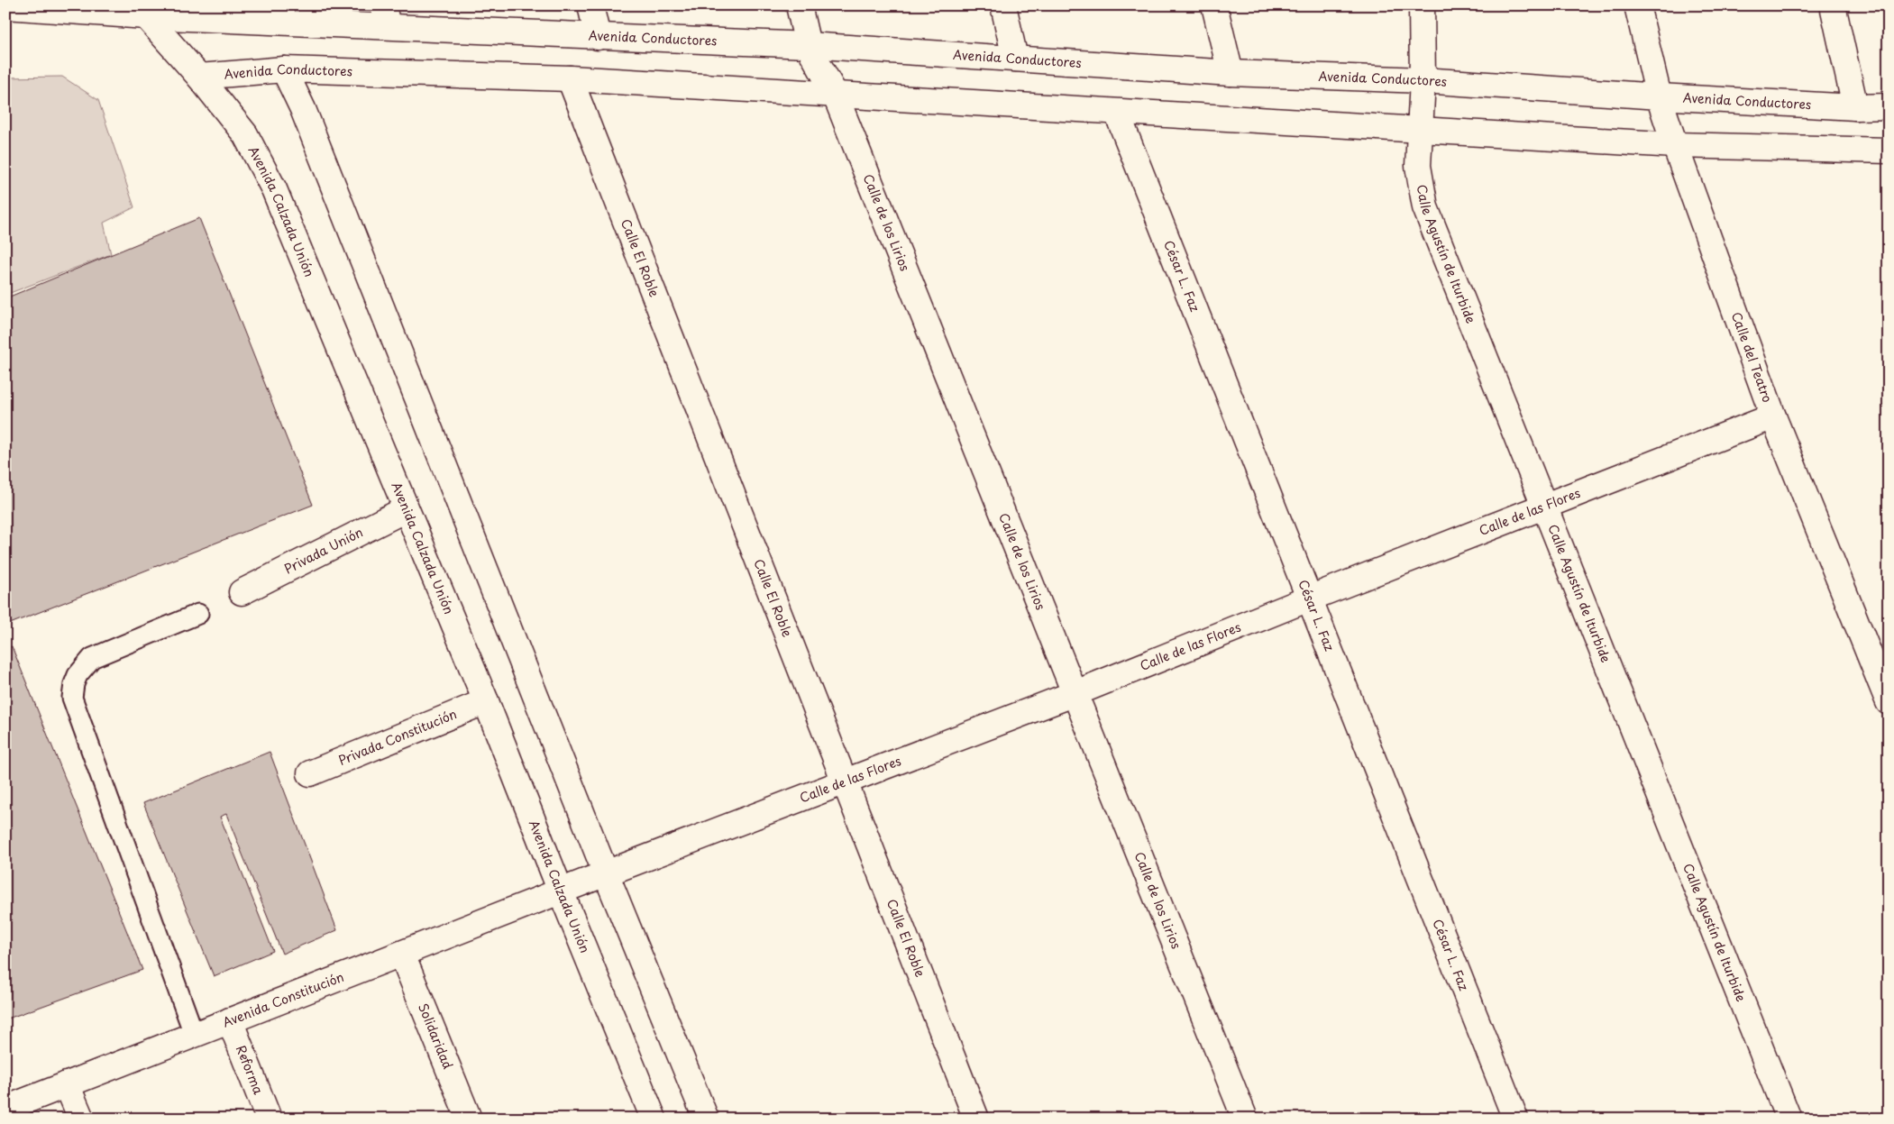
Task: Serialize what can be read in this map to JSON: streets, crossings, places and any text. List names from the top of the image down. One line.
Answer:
{"streets":{"street":["Avenida Conductores","Avenida Calzada Unión","Calle de los Lirios","Calle Agustín de Iturbide","Calle El Roble","César L. Faz","Calle del Teatro","Calle de las Flores","Privada Unión","Privada Constitución","Avenida Constitución","Solidaridad","Reforma"]},"crossings":[["Avenida Conductores","Avenida Calzada Unión"],["Avenida Conductores","Calle de los Lirios"],["Avenida Conductores","Calle Agustín de Iturbide"],["Avenida Conductores","Calle El Roble"],["Avenida Conductores","César L. Faz"],["Avenida Conductores","Calle del Teatro"],["Avenida Calzada Unión","Calle de las Flores"],["Avenida Calzada Unión","Privada Unión"],["Avenida Calzada Unión","Privada Constitución"],["Avenida Calzada Unión","Avenida Constitución"],["Calle de los Lirios","Calle de las Flores"],["Calle Agustín de Iturbide","Calle de las Flores"],["Calle El Roble","Calle de las Flores"],["César L. Faz","Calle de las Flores"],["Calle del Teatro","Calle de las Flores"],["Calle de las Flores","Avenida Constitución"],["Avenida Constitución","Solidaridad"],["Avenida Constitución","Reforma"]]}
